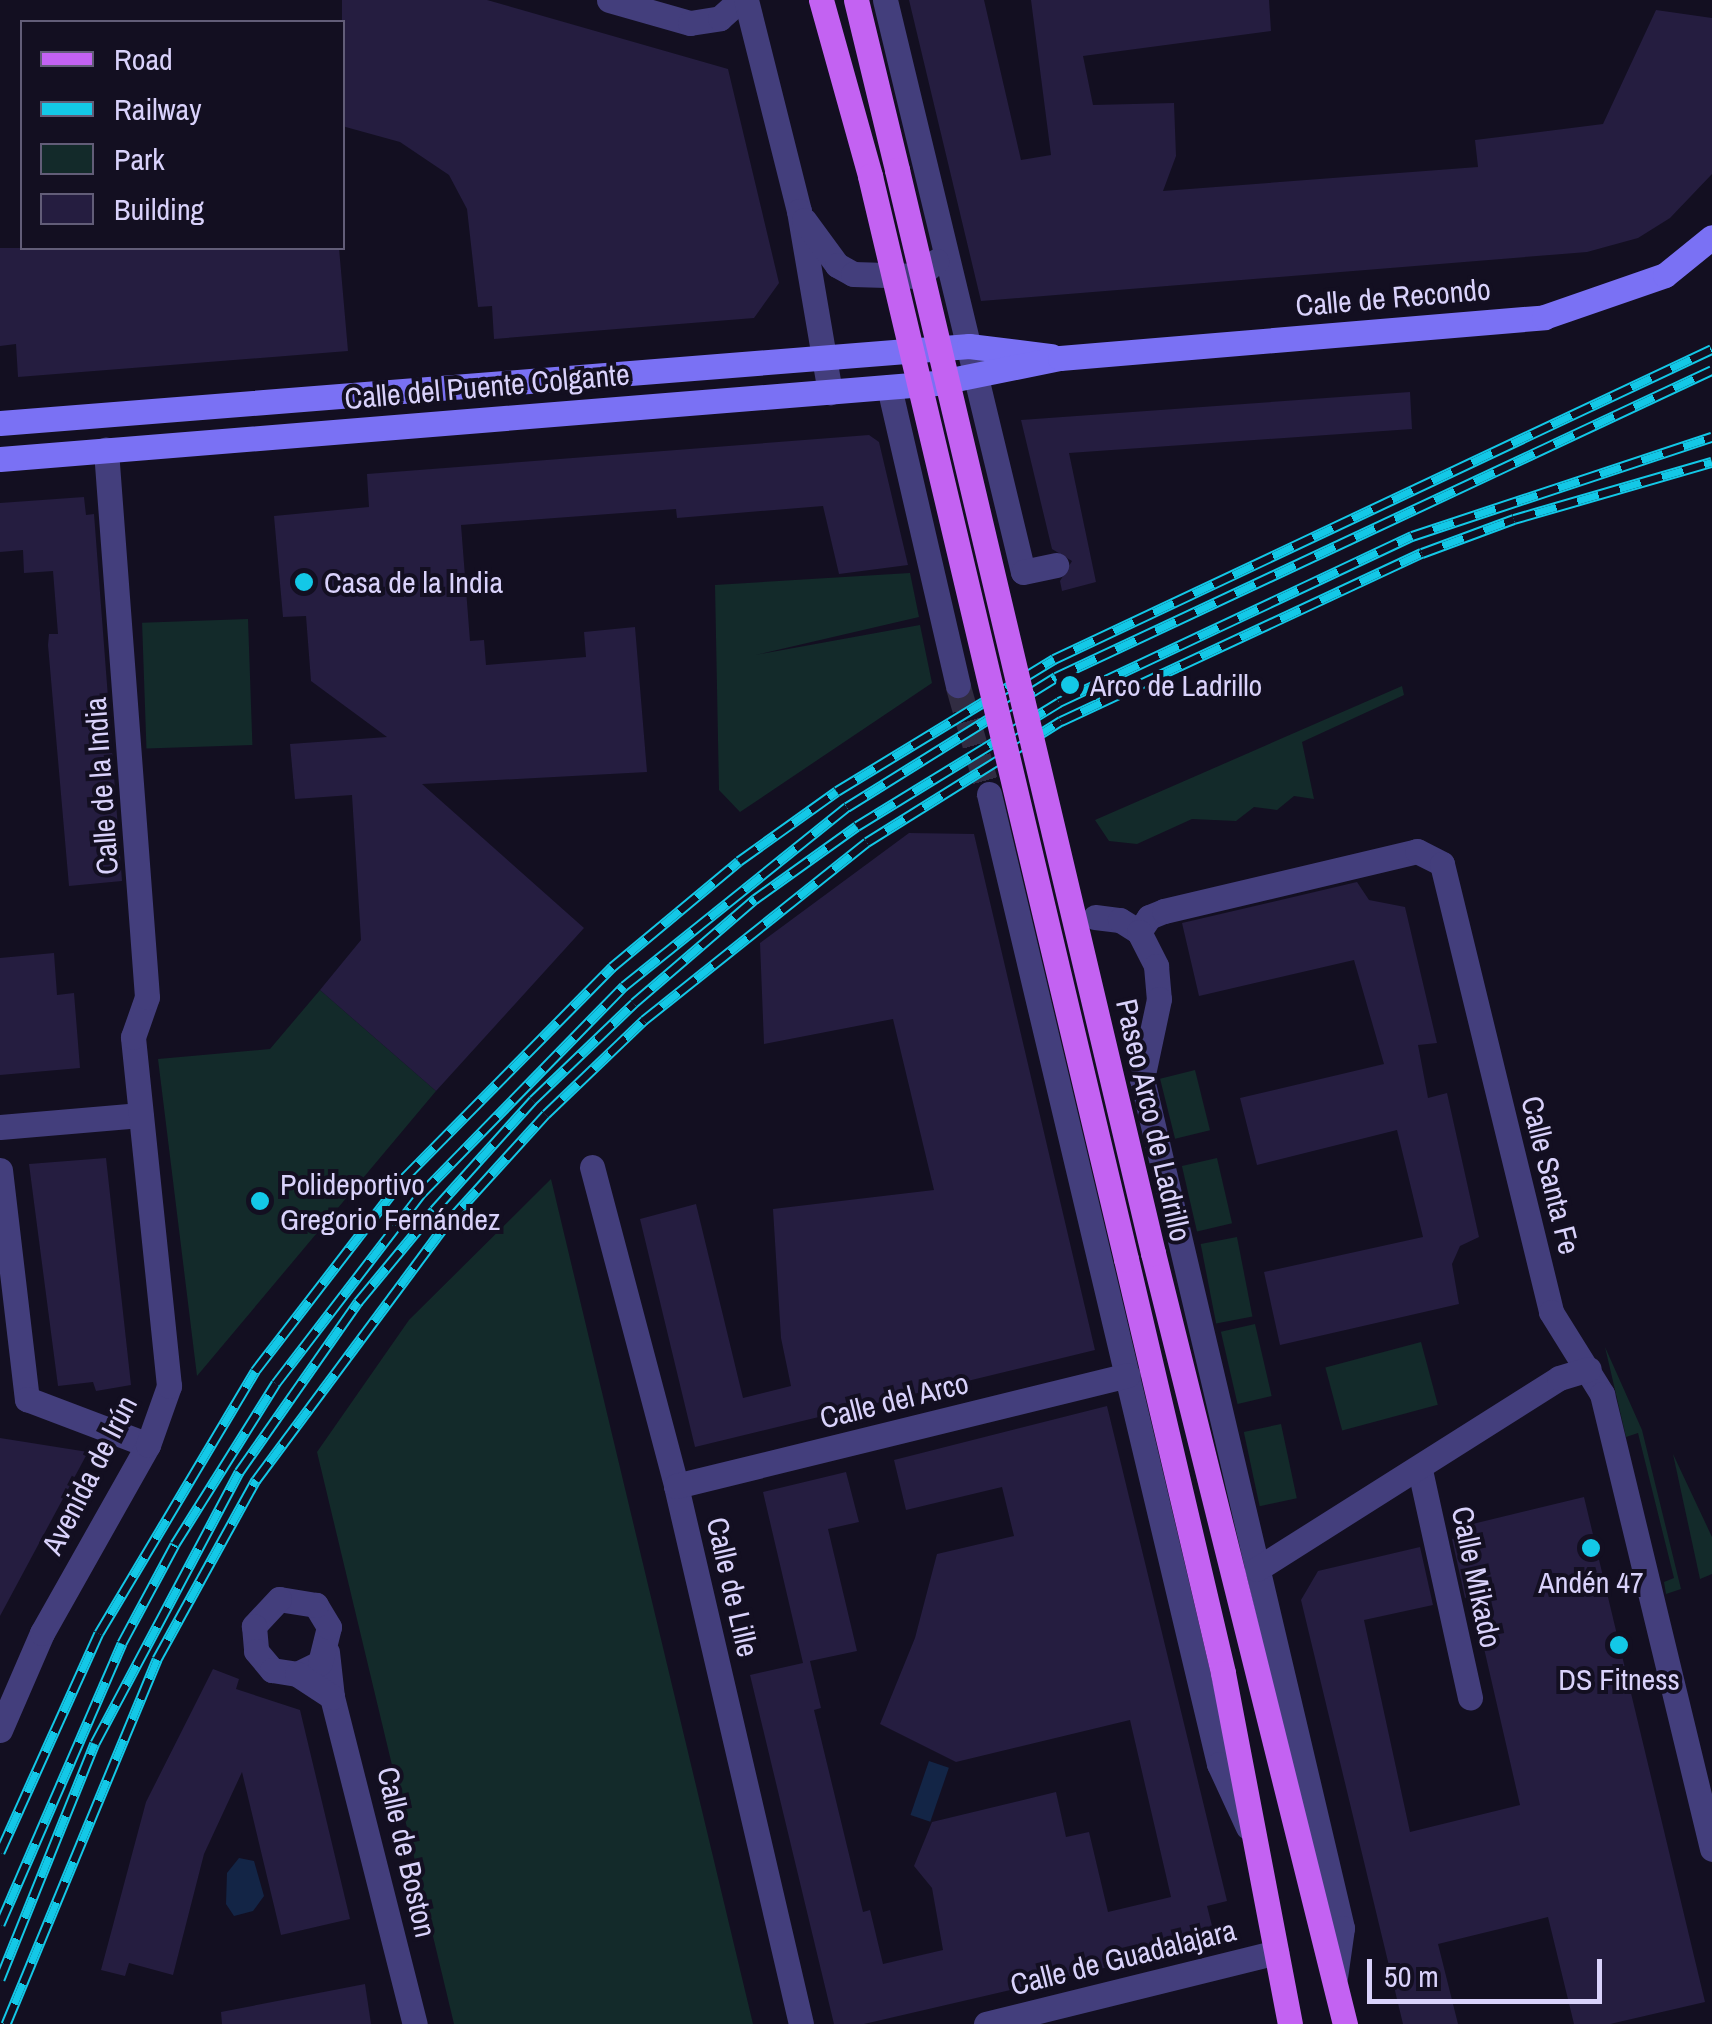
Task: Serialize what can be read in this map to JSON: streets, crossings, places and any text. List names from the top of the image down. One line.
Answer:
{"streets":{"main road":["Paseo Arco de Ladrillo"],"street":["Calle de Recondo","Calle del Puente Colgante","Calle de la India","Calle Santa Fe","Calle del Arco","Avenida de Irún","Calle Mikado","Calle de Lille","Calle de Boston","Calle de Guadalajara"]},"crossings":[["Calle de Recondo","Calle del Puente Colgante"],["Calle del Puente Colgante","Calle de la India"],["Calle de la India","Avenida de Irún"],["Paseo Arco de Ladrillo","Calle Santa Fe"],["Paseo Arco de Ladrillo","Calle del Arco"],["Paseo Arco de Ladrillo","Calle de Guadalajara"],["Calle del Arco","Calle de Lille"]],"places":["Casa de la India","Arco de Ladrillo","Polideportivo Gregorio Fernández","Andén 47","DS Fitness"],"legend":["Road","Railway","Park","Building"],"scale_bar":"50 m"}
